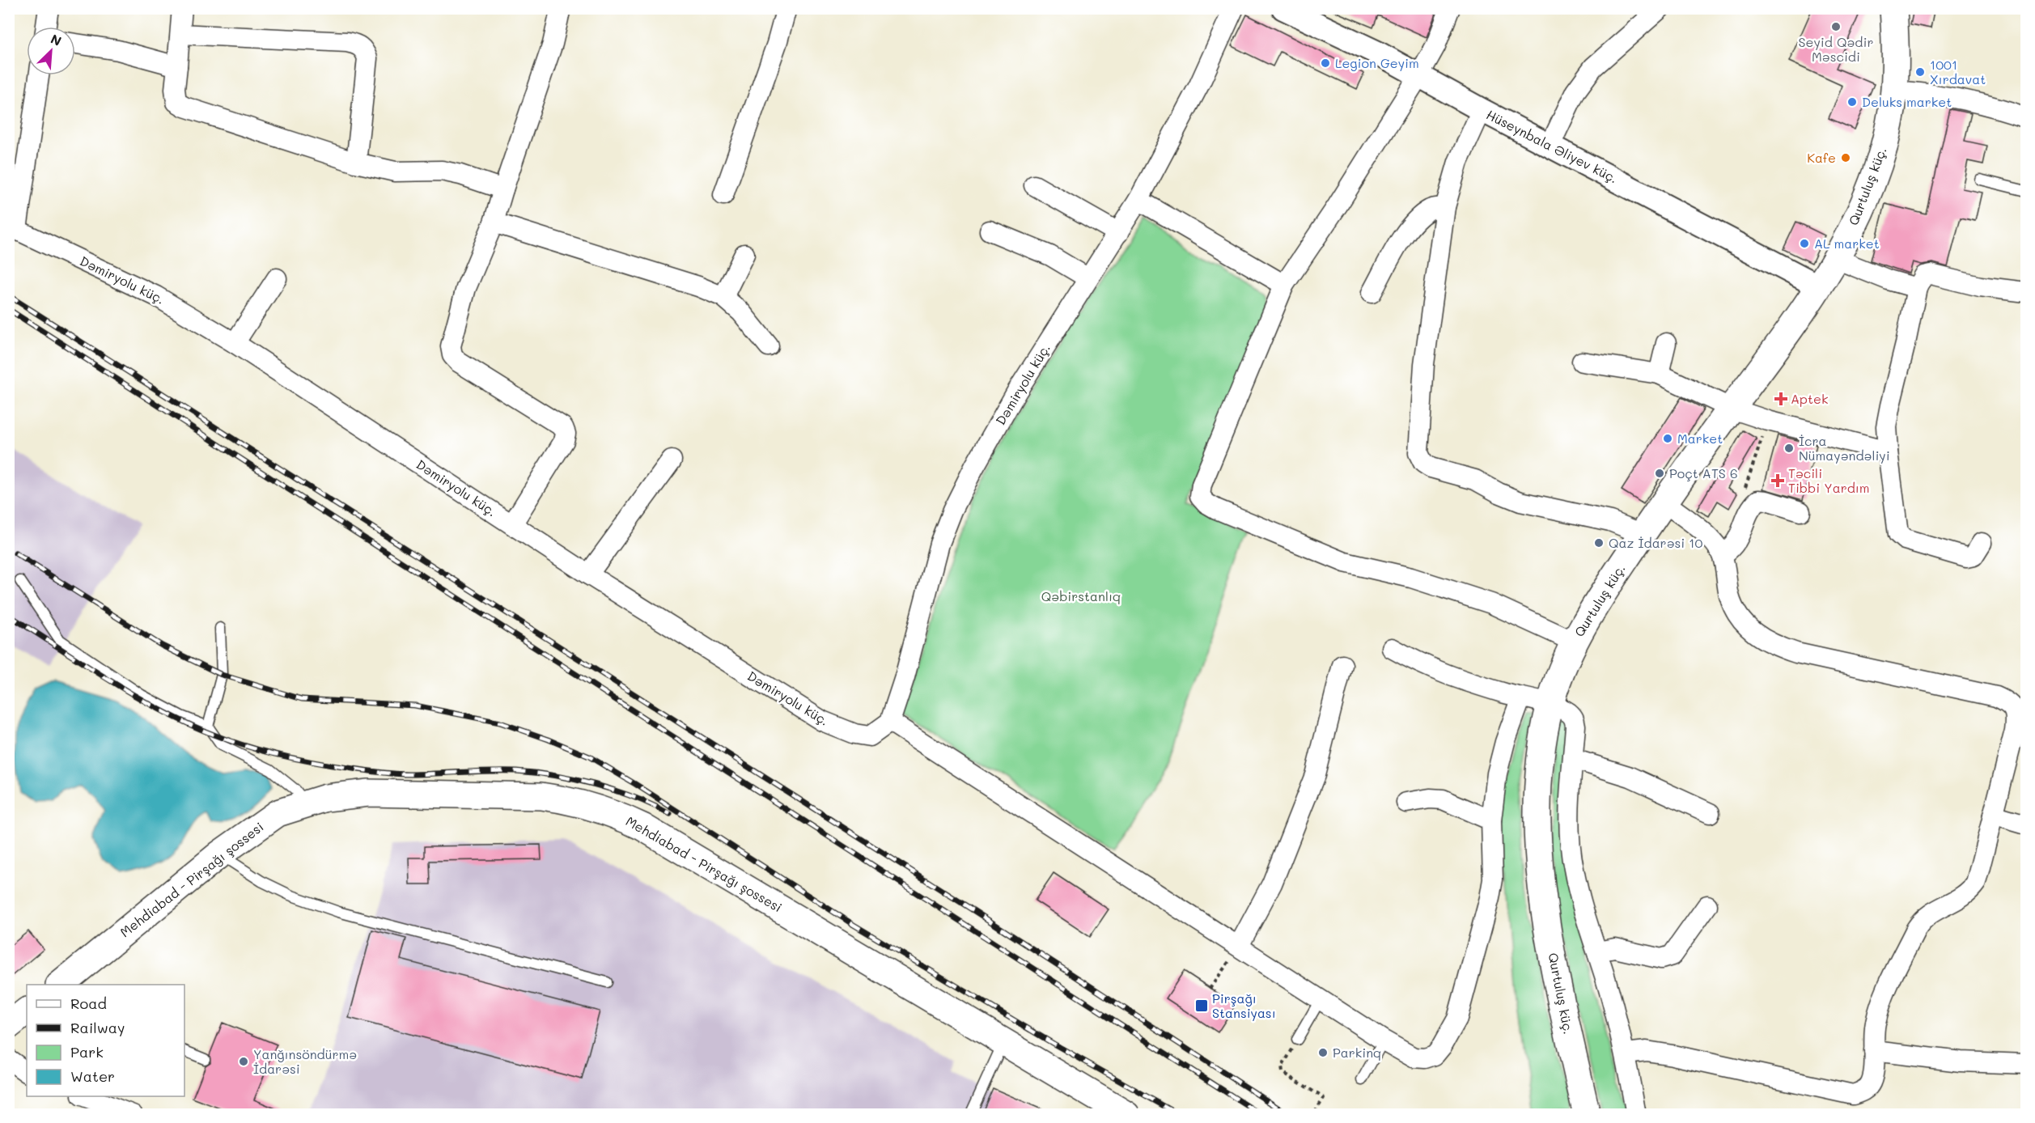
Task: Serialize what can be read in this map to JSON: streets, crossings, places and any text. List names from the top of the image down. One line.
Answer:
{"streets":{"main road":["Qurtuluş küç.","Mehdiabad - Pirşağı şossesi"],"street":["Hüseynbala Əliyev küç.","Dəmiryolu küç."]},"crossings":[["Hüseynbala Əliyev küç.","Qurtuluş küç."]],"parks":["Qəbirstanlıq"],"places":{"other":["Seyid Qədir Məscidi","Legion Geyim","1001 Xırdavat","Deluks market","Kafe","AL market","Market","İcra Nümayəndəliyi","Poçt ATS 6","Qaz İdarəsi 10","Parkinq","Yanğınsöndürmə İdarəsi"],"health":["Aptek","Təcili Tibbi Yardım"],"transit":["Pirşağı Stansiyası"]},"legend":["Road","Railway","Park","Water"],"north":"top right"}
